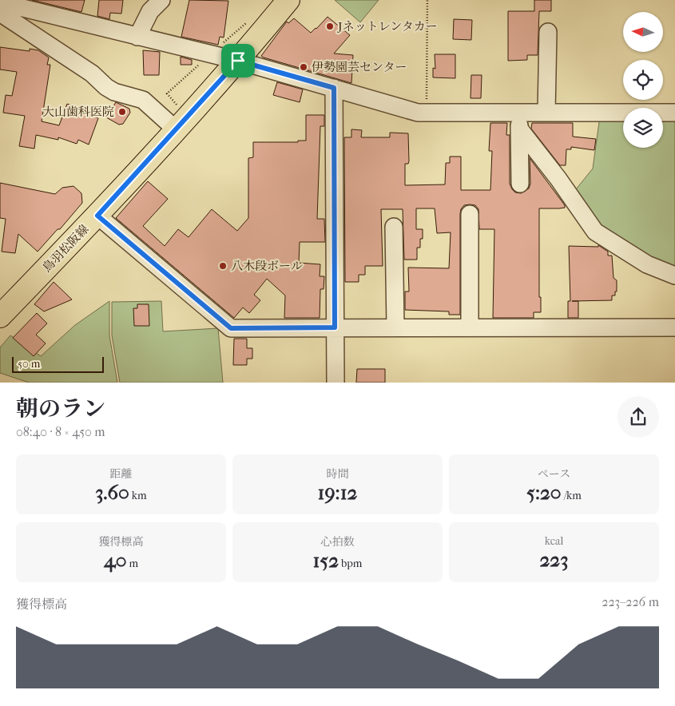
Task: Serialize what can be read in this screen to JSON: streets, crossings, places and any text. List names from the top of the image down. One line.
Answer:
{"streets":{"main road":["鳥羽松阪線"]},"places":["Jネットレンタカー","伊勢園芸センター","大山歯科医院","八木段ボール"],"scale_bar":"50 m","north":"left","page":{"scale":"50 m","heading":["朝のラン","08:40 · 8 × 450 m"],"stats":[["距離","3.60 km"],["時間","19:12"],["ペース","5:20 /km"],["獲得標高","40 m"],["心拍数","152 bpm"],["kcal","223"]],"chart":["獲得標高","223–226 m"]}}
